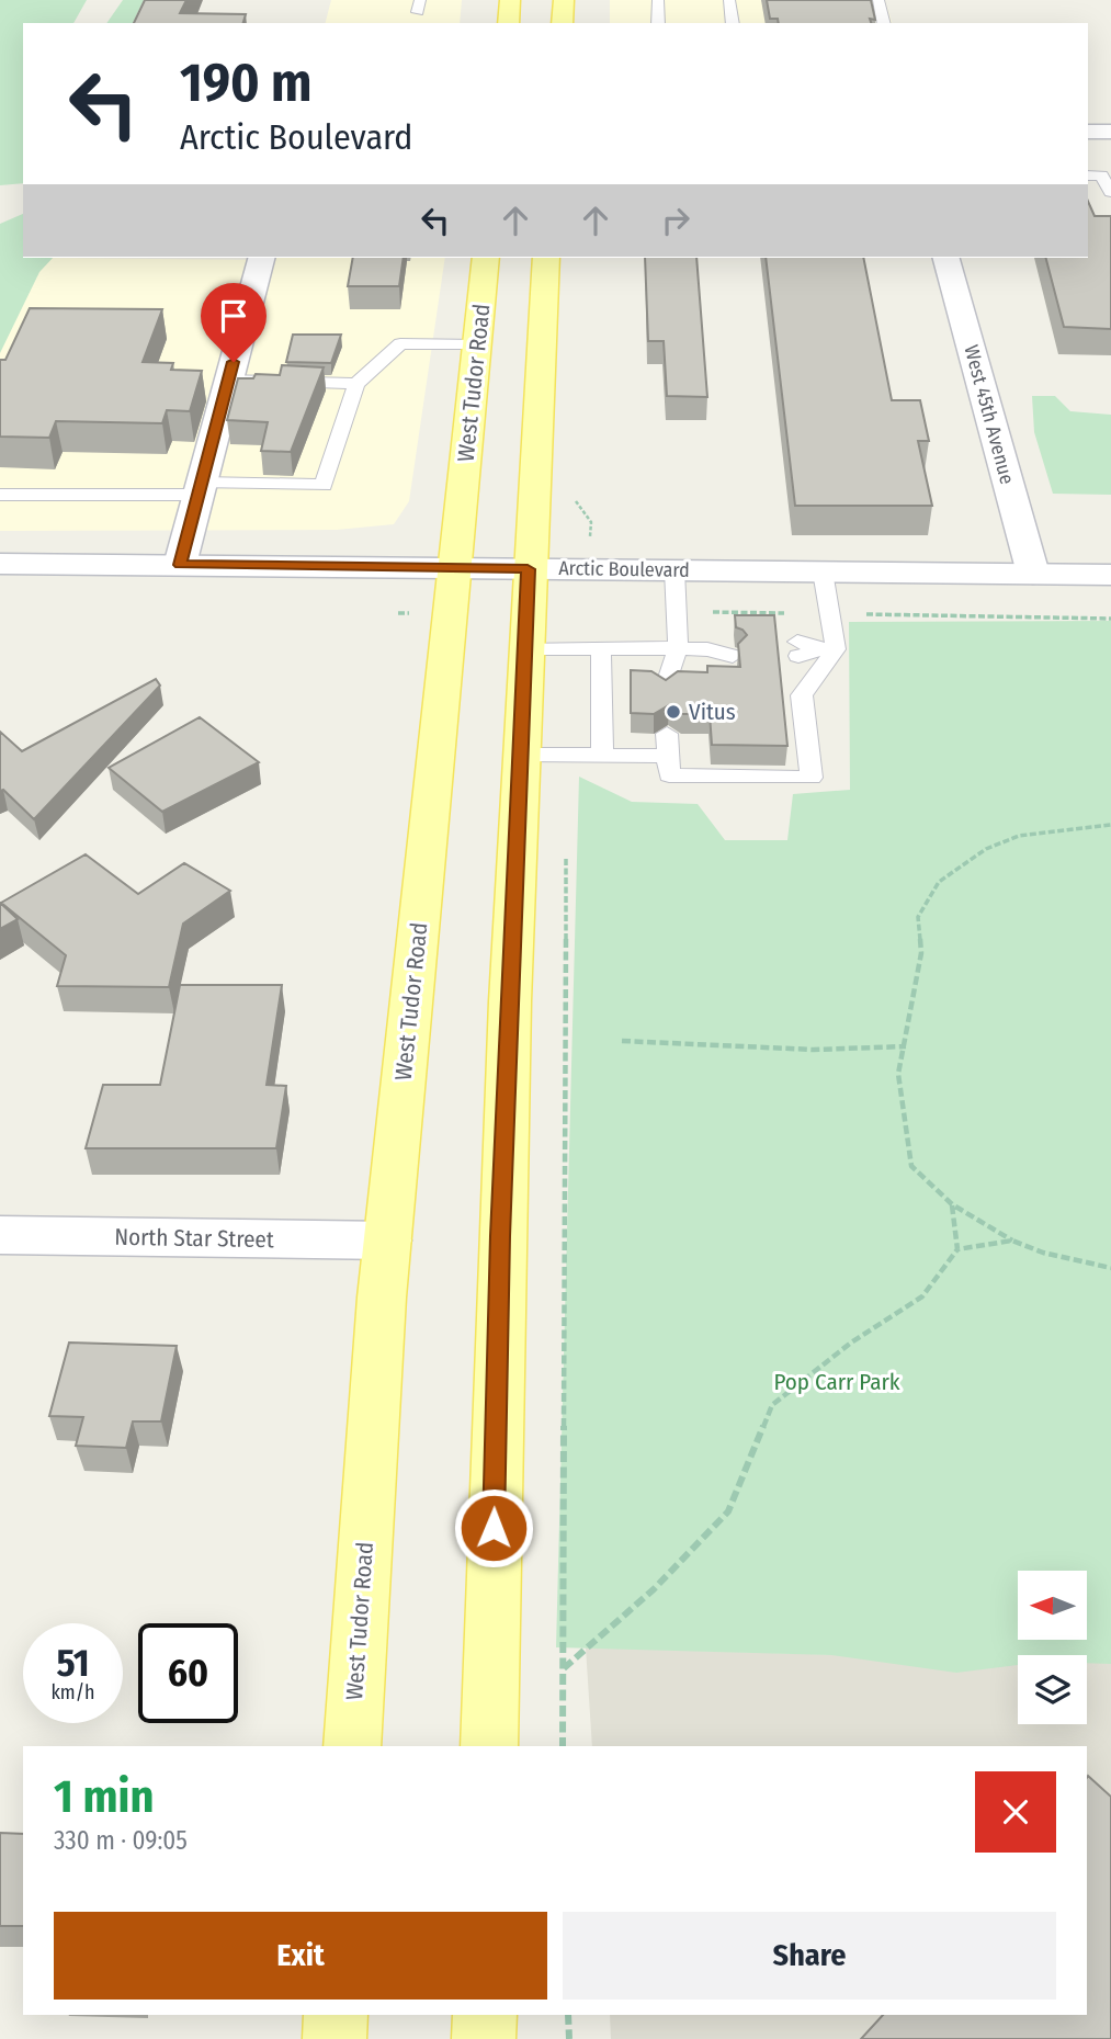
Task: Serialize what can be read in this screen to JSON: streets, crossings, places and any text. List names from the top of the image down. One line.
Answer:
{"streets":{"main road":["West Tudor Road"],"street":["West 45th Avenue","Arctic Boulevard","North Star Street"]},"crossings":[["West Tudor Road","Arctic Boulevard"],["West Tudor Road","North Star Street"],["West 45th Avenue","Arctic Boulevard"]],"parks":["Pop Carr Park"],"places":["Vitus"],"north":"left","page":{"turn":["190 m","Arctic Boulevard"],"speed":"51 km/h","limit":"60","heading":["1 min","330 m · 09:05"],"buttons":["Exit","Share"]}}
